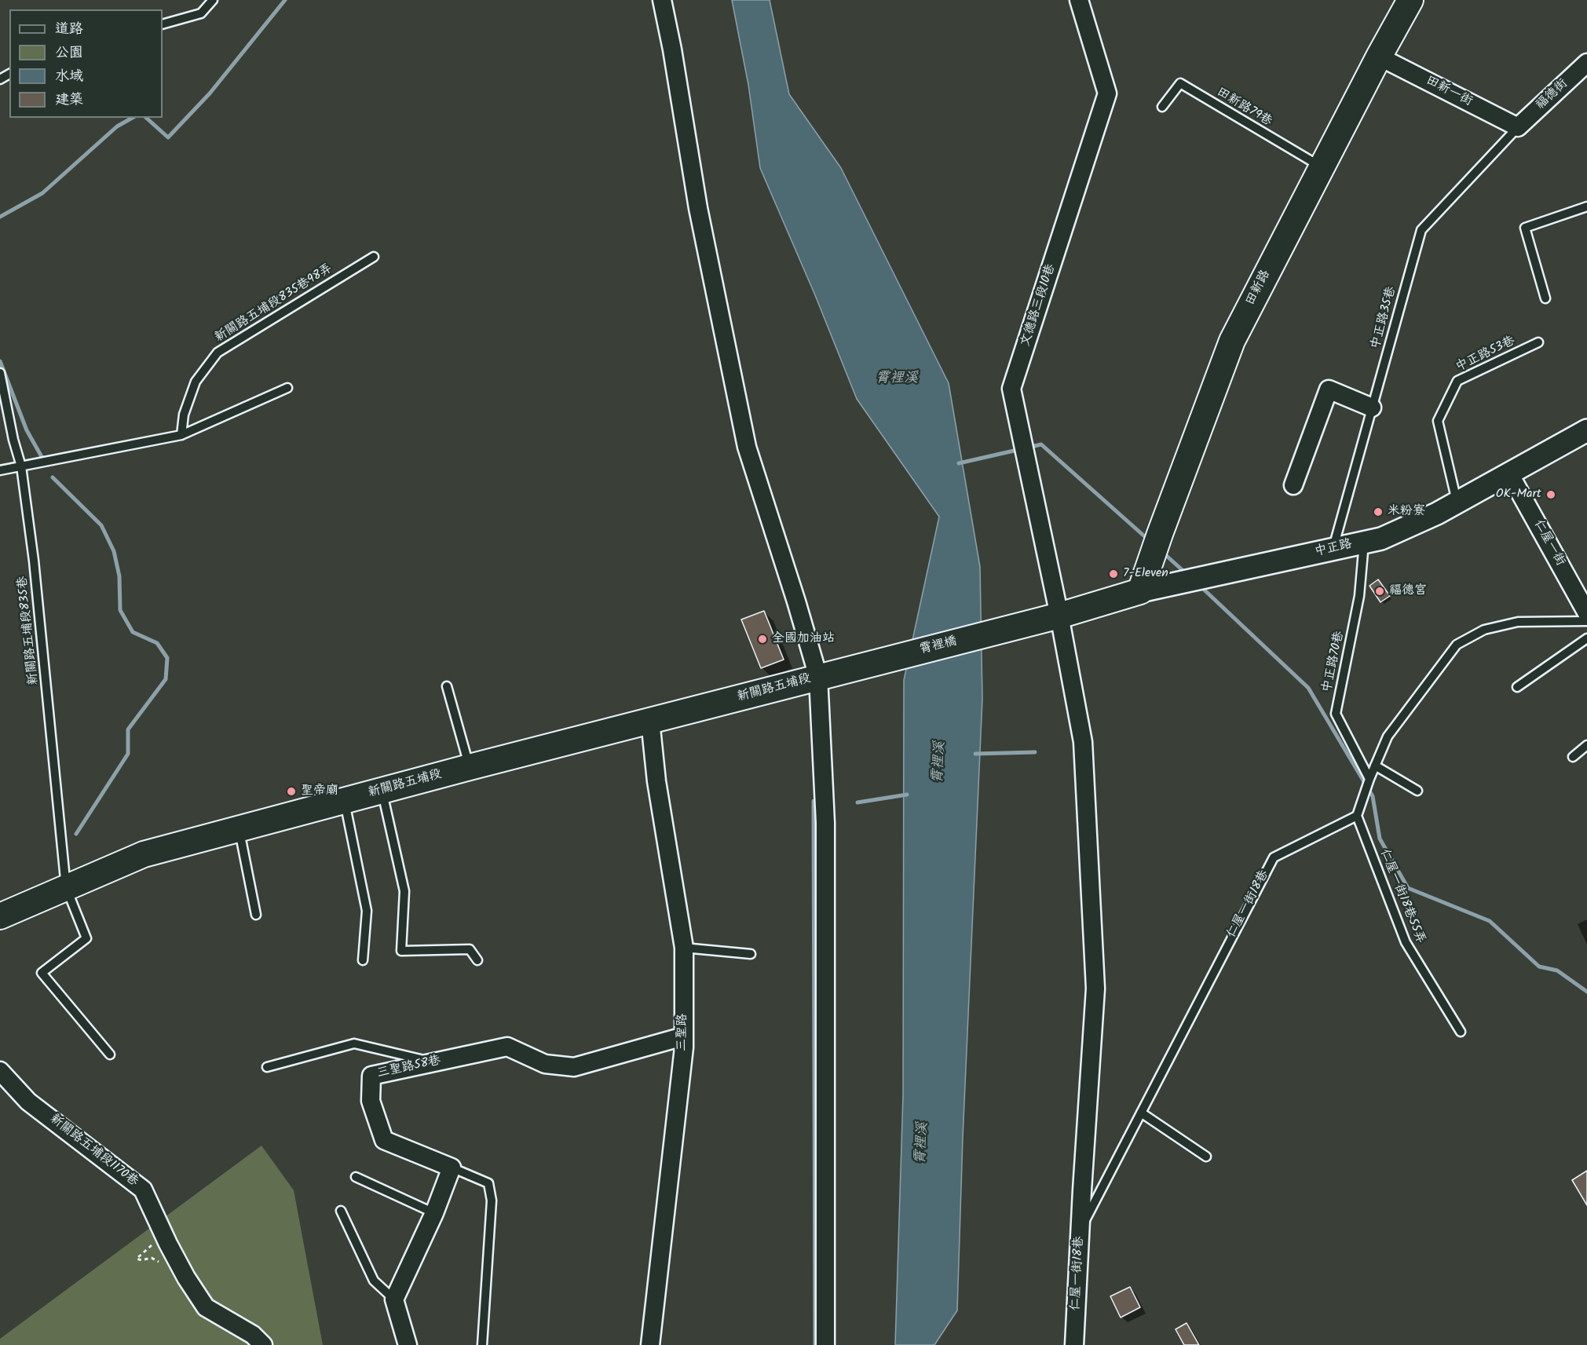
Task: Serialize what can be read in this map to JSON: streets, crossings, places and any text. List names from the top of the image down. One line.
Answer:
{"streets":{"main road":["田新路","中正路","霄裡橋","新關路五埔段"],"street":["田新一街","福德街","文德路三段10巷","仁屋一街","仁屋一街18巷","三聖路","三聖路58巷","新關路五埔段1170巷"],"lane":["田新路79巷","新關路五埔段835巷98弄","中正路35巷","中正路53巷","新關路五埔段835巷","中正路70巷","仁屋一街18巷55弄"]},"crossings":[["田新一街","福德街"],["田新一街","田新路"],["田新一街","中正路35巷"],["福德街","中正路35巷"],["田新路79巷","田新路"],["田新路","中正路"],["文德路三段10巷","中正路"],["文德路三段10巷","霄裡橋"],["文德路三段10巷","仁屋一街18巷"],["中正路35巷","中正路"],["中正路53巷","中正路"],["仁屋一街","中正路"],["中正路","霄裡橋"],["中正路","中正路70巷"],["新關路五埔段835巷","新關路五埔段"],["霄裡橋","新關路五埔段"],["新關路五埔段","三聖路"],["仁屋一街18巷55弄","仁屋一街18巷"],["三聖路","三聖路58巷"]],"water":["霄裡溪"],"places":["OK-Mart","米粉寮","7-Eleven","福德宮","全國加油站","聖帝廟"],"legend":["道路","公園","水域","建築"]}
